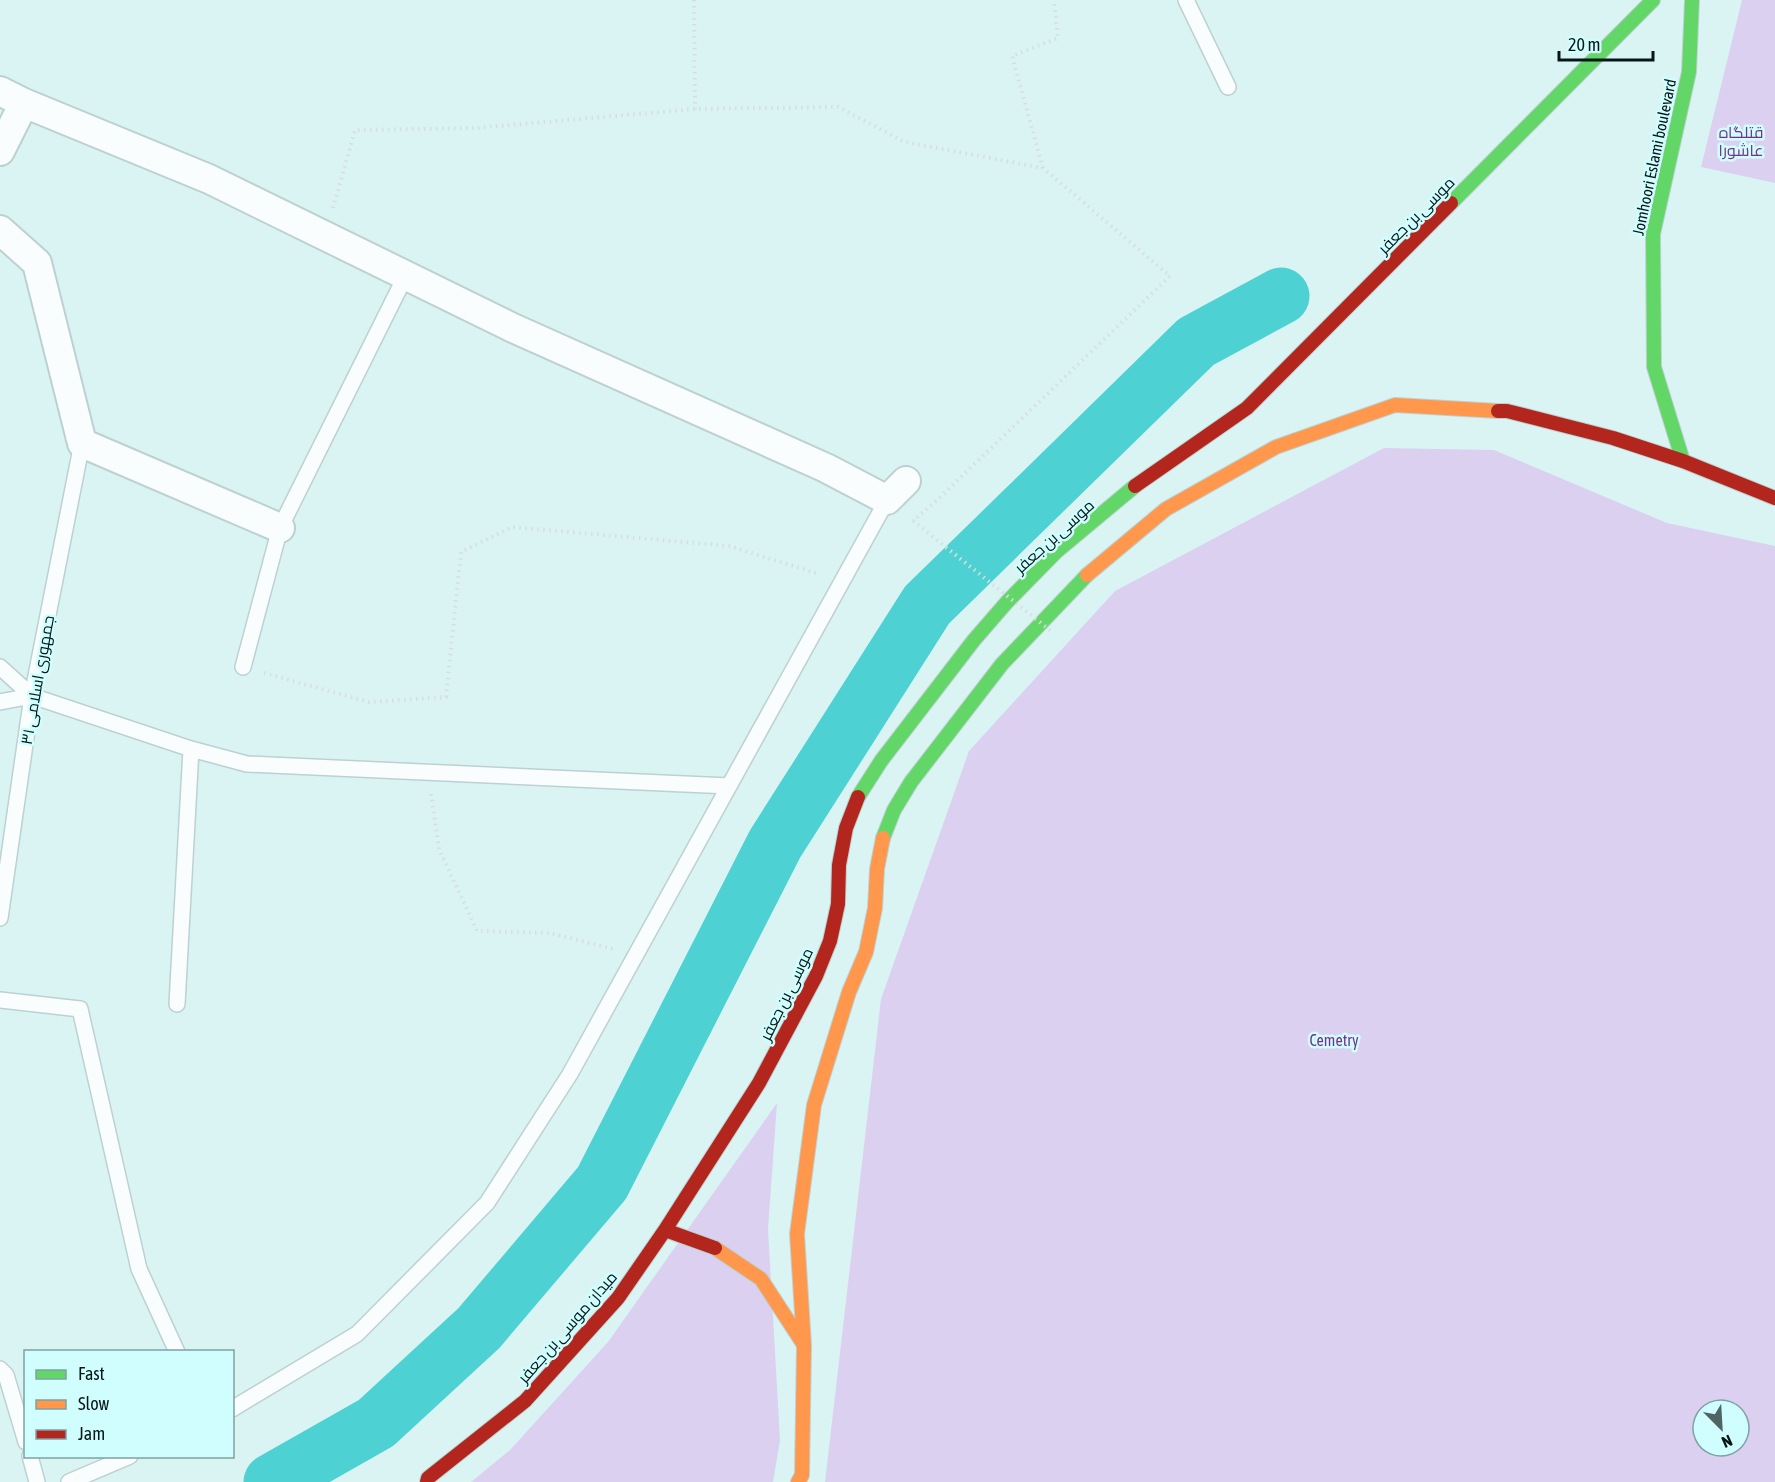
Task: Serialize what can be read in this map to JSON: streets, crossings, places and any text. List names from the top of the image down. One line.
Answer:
{"streets":{"street":["Jomhoori Eslami boulevard","موسی بن جعفر","جمهوری اسلامی ۳۱","میدان موسی بن جعفر"]},"crossings":[["موسی بن جعفر","میدان موسی بن جعفر"]],"parks":["قتلگاه عاشورا","Cemetry"],"legend":["Fast","Slow","Jam"],"scale_bar":"20 m","north":"bottom right"}
